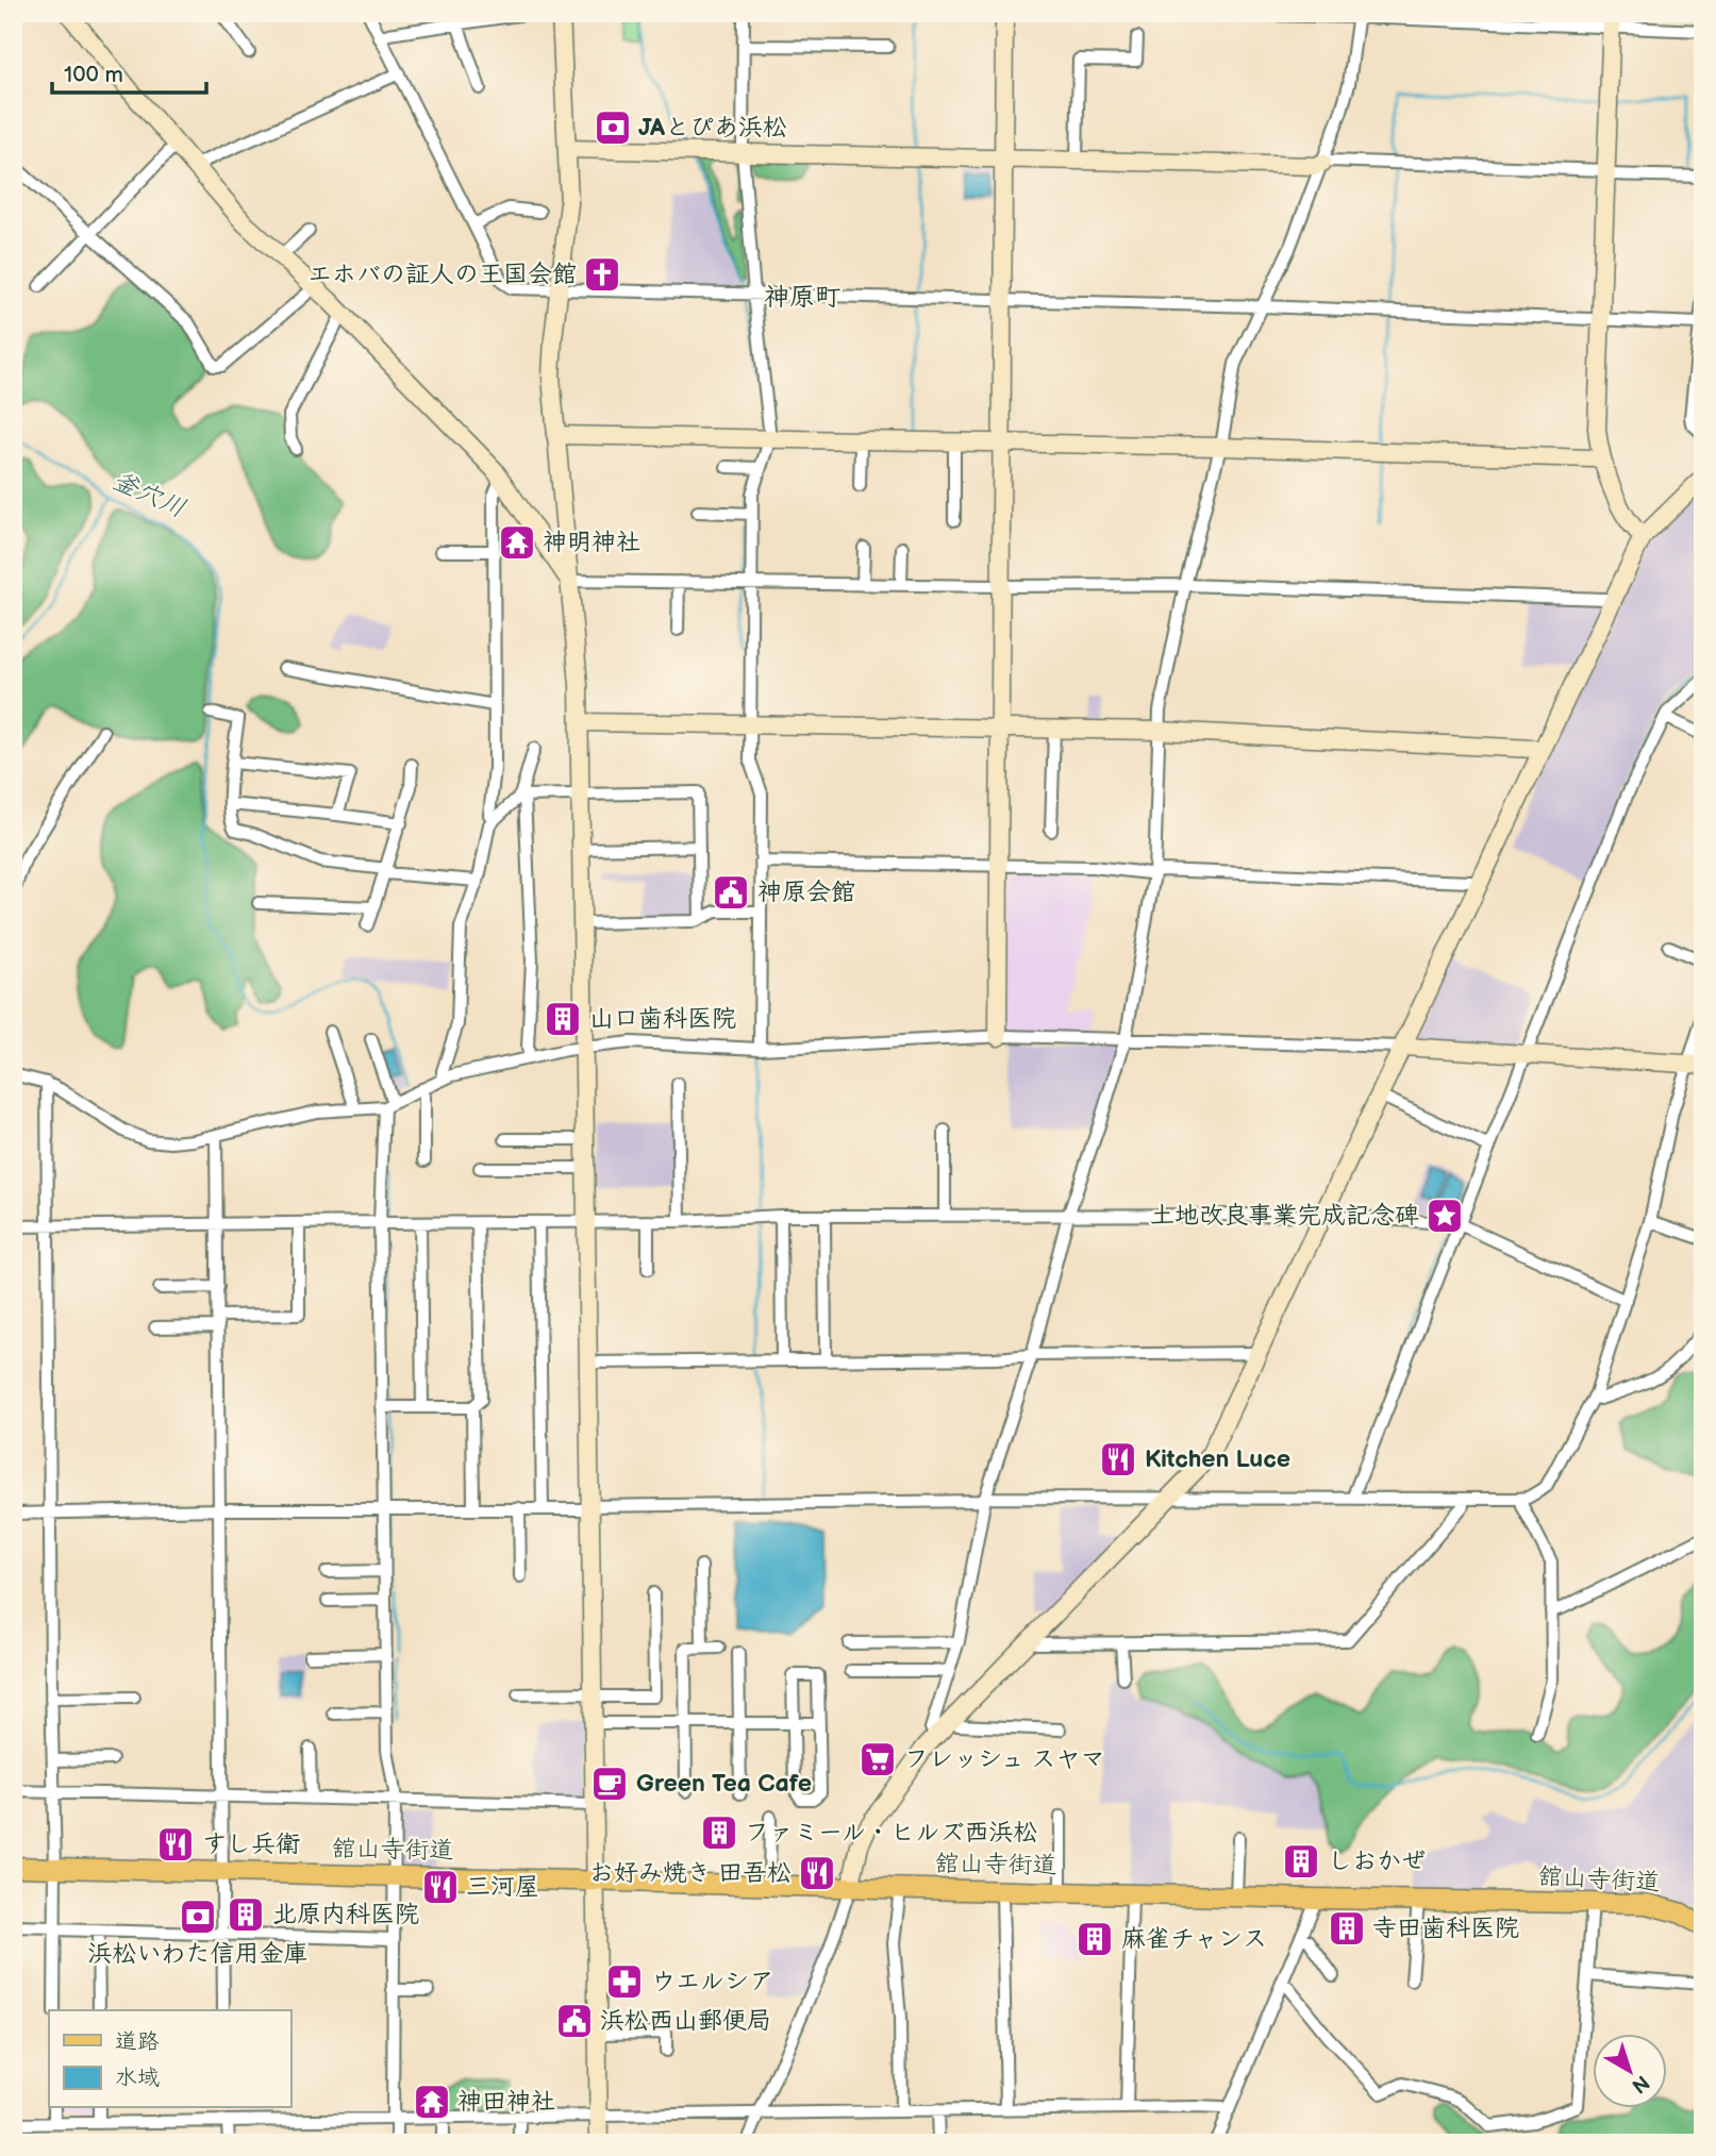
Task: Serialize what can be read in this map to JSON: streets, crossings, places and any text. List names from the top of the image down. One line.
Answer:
{"streets":{"main road":["舘山寺街道"]},"districts":["神原町"],"water":["釜穴川"],"places":{"bank":["JAとぴあ浜松","浜松いわた信用金庫"],"church":["エホバの証人の王国会館"],"temple":["神明神社","神田神社"],"public building":["神原会館","浜松西山郵便局"],"building":["山口歯科医院","ファミール・ヒルズ西浜松","しおかぜ","北原内科医院","寺田歯科医院","麻雀チャンス"],"place":["土地改良事業完成記念碑"],"restaurant":["Kitchen Luce","すし兵衛","お好み焼き 田吾松","三河屋"],"supermarket":["フレッシュ スヤマ"],"cafe":["Green Tea Cafe"],"pharmacy":["ウエルシア"]},"legend":["道路","水域"],"scale_bar":"100 m","north":"bottom right"}
